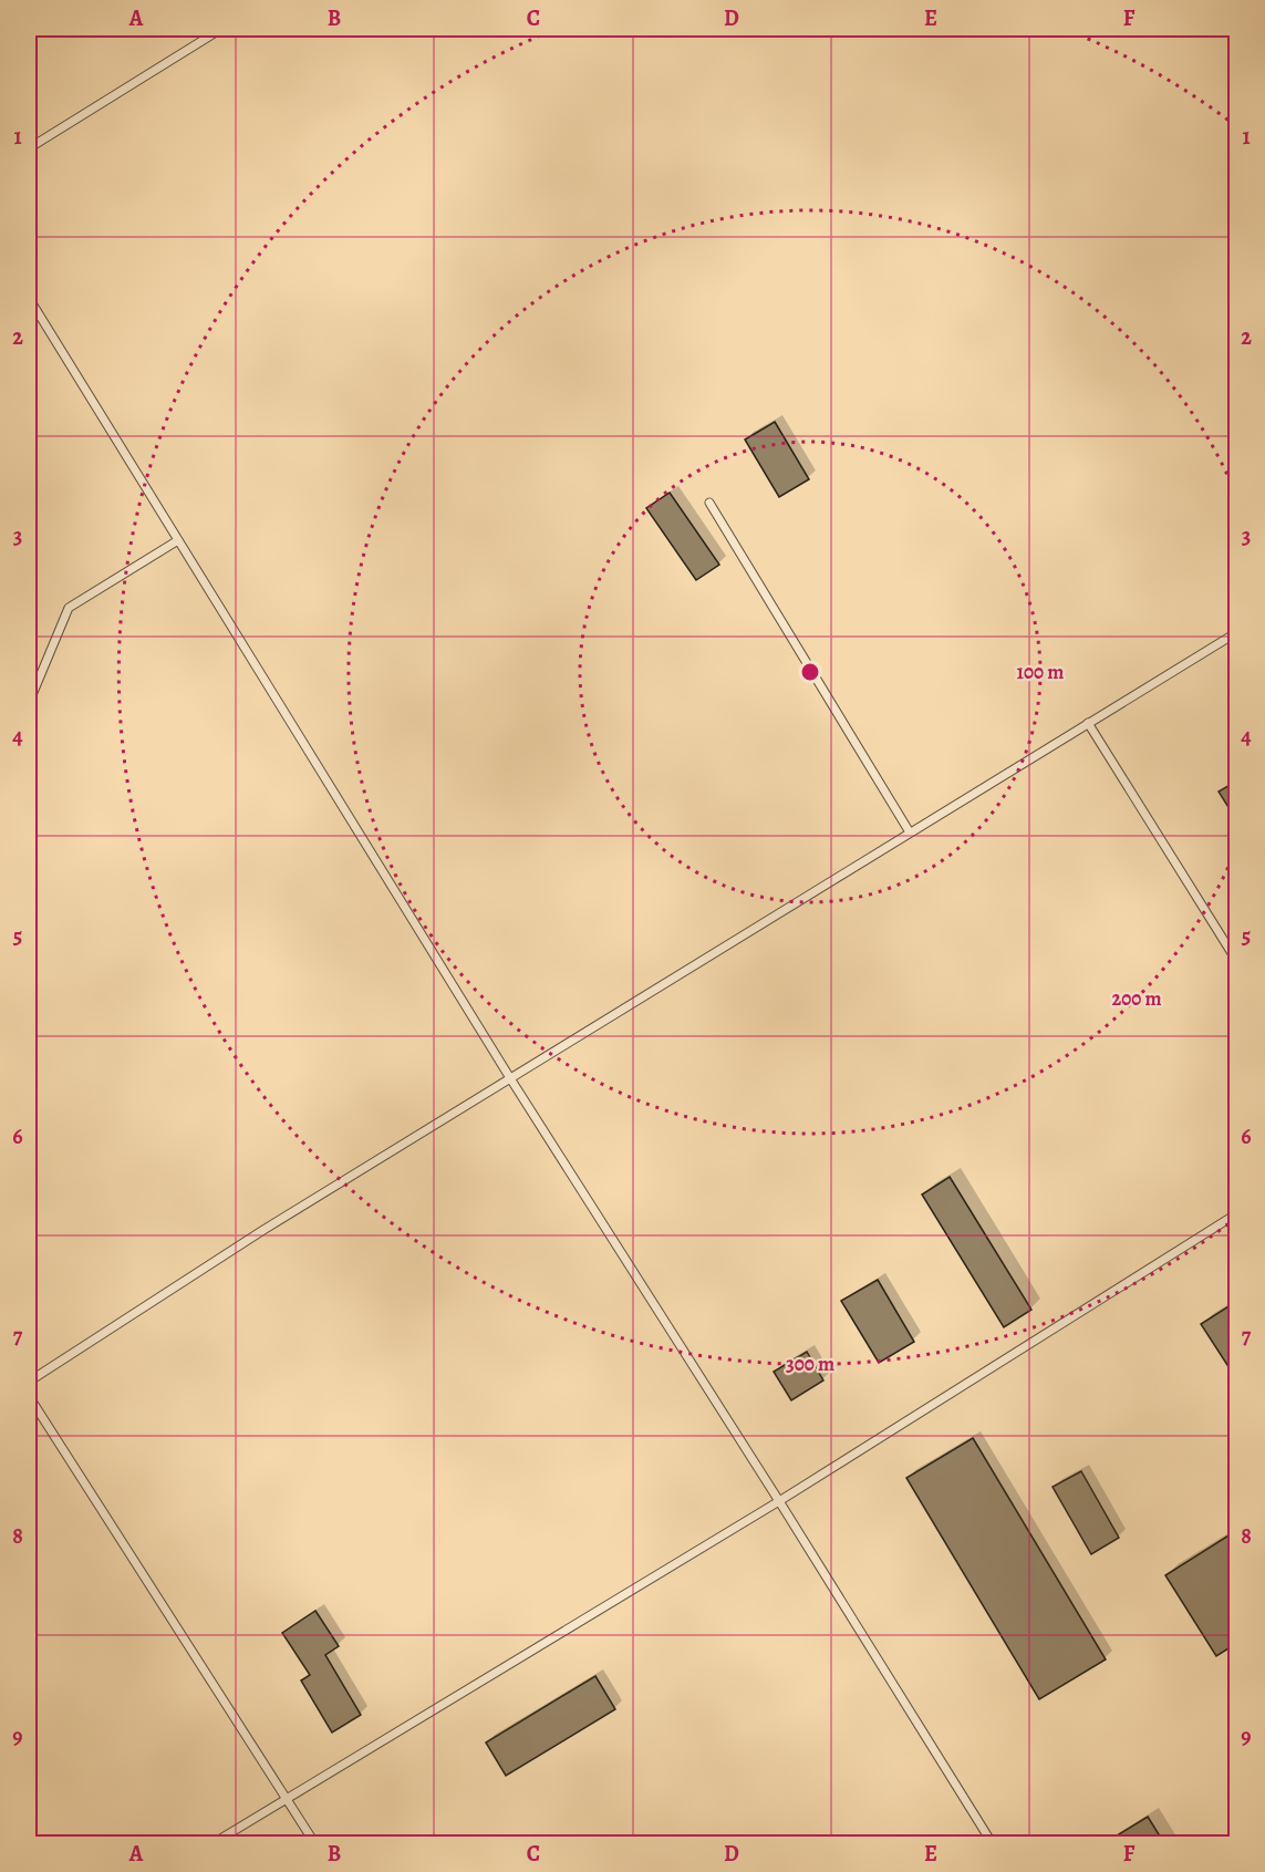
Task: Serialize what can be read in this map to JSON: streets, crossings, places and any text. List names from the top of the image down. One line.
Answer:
{"grid":{"columns":["A","B","C","D","E","F"],"rows":["1","2","3","4","5","6","7","8","9"]},"rings":["100 m","200 m","300 m"]}
